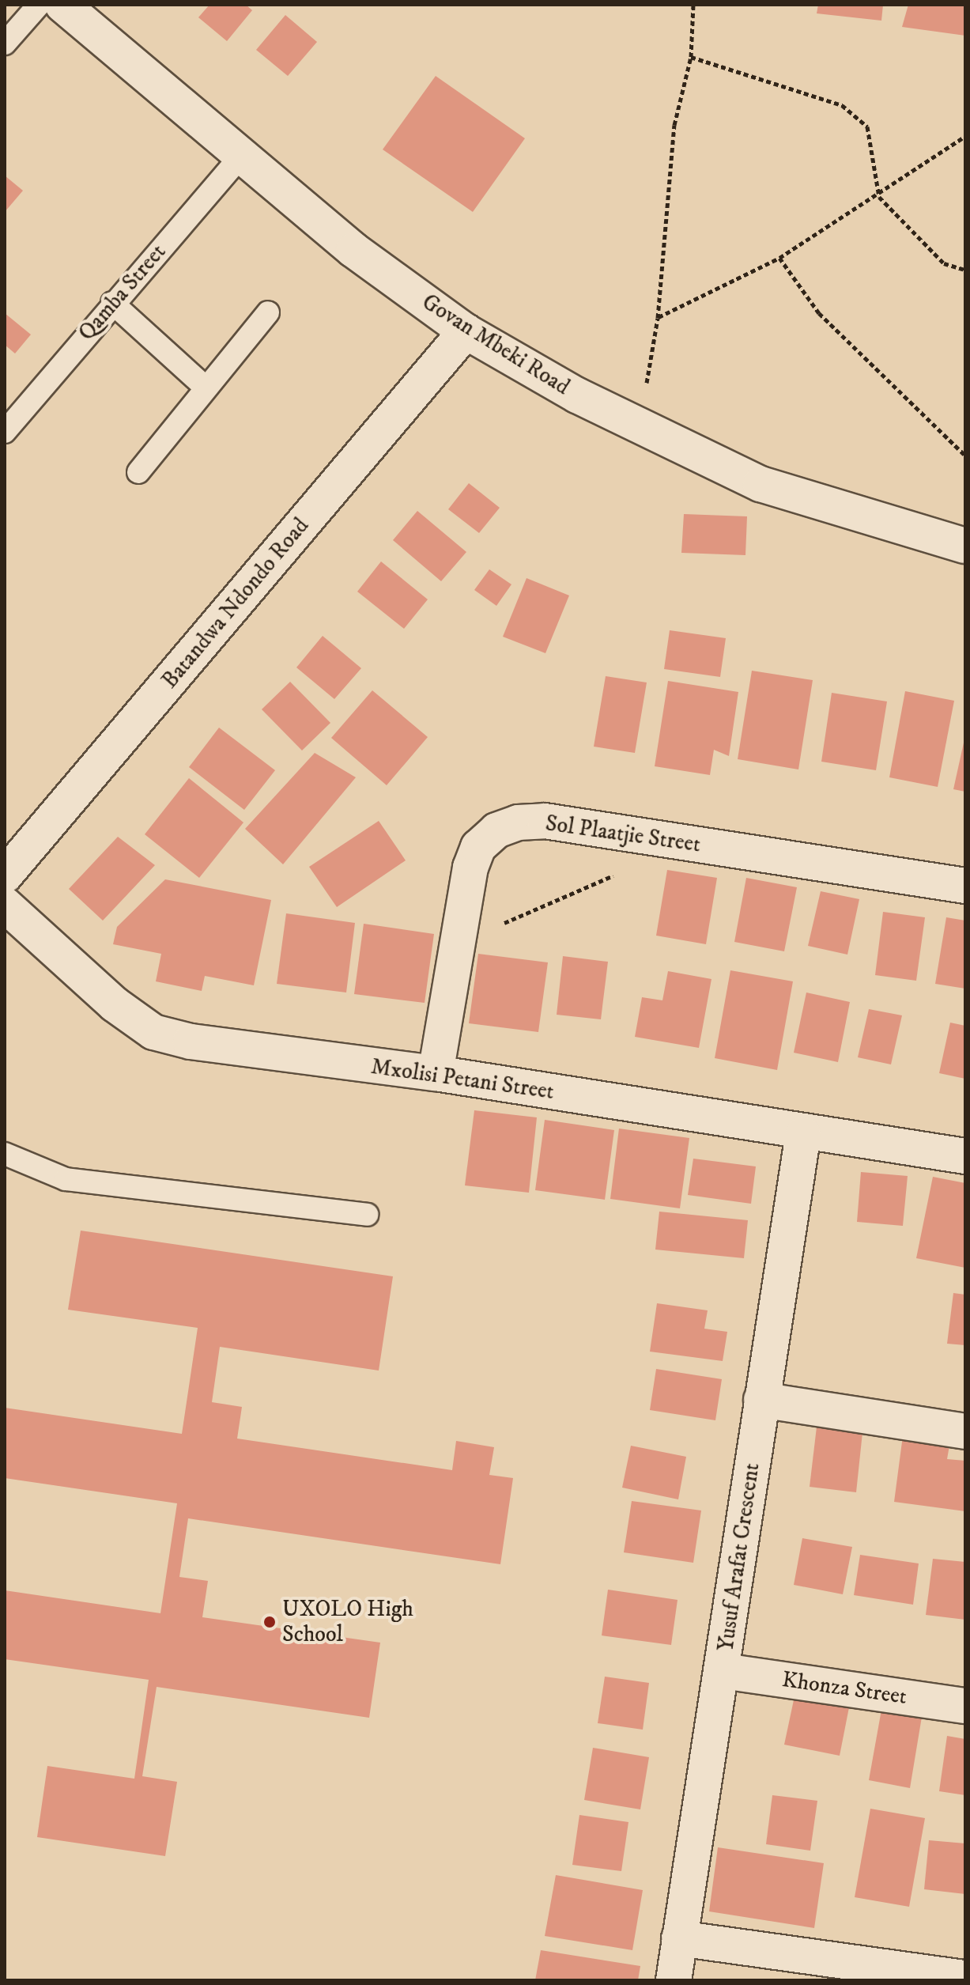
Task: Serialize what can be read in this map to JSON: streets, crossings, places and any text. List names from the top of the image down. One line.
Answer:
{"streets":{"street":["Govan Mbeki Road","Batandwa Ndondo Road","Sol Plaatjie Street","Mxolisi Petani Street","Yusuf Arafat Crescent","Khonza Street"],"lane":["Qamba Street"]},"crossings":[["Qamba Street","Govan Mbeki Road"],["Govan Mbeki Road","Batandwa Ndondo Road"],["Sol Plaatjie Street","Mxolisi Petani Street"],["Mxolisi Petani Street","Yusuf Arafat Crescent"],["Yusuf Arafat Crescent","Khonza Street"]],"places":["UXOLO High School"]}
